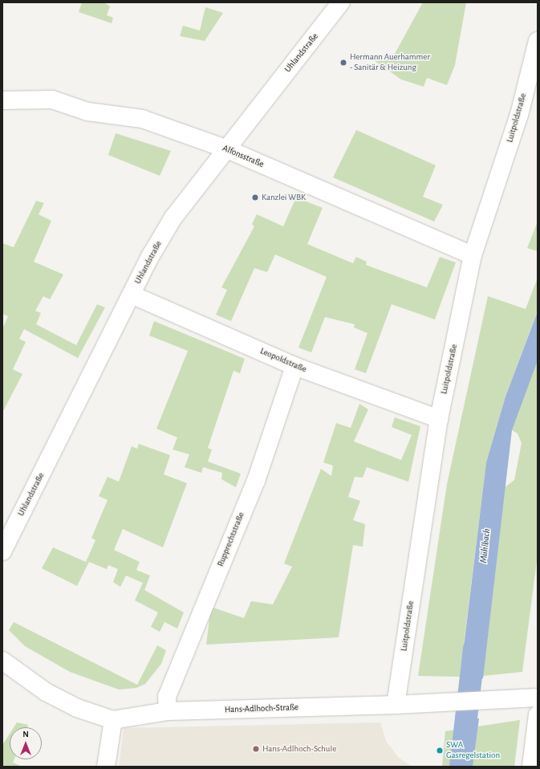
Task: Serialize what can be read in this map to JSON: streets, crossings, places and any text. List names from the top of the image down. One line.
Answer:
{"streets":{"street":["Uhlandstraße","Luitpoldstraße","Alfonsstraße","Leopoldstraße","Rupprechtstraße","Hans-Adlhoch-Straße"]},"crossings":[["Uhlandstraße","Alfonsstraße"],["Uhlandstraße","Leopoldstraße"],["Luitpoldstraße","Alfonsstraße"],["Luitpoldstraße","Leopoldstraße"],["Luitpoldstraße","Hans-Adlhoch-Straße"],["Leopoldstraße","Rupprechtstraße"],["Rupprechtstraße","Hans-Adlhoch-Straße"]],"water":["Mühlbach"],"places":["Hermann Auerhammer - Sanitär & Heizung","Kanzlei WBK","Hans-Adlhoch-Schule","SWA Gasregelstation"],"north":"top"}
